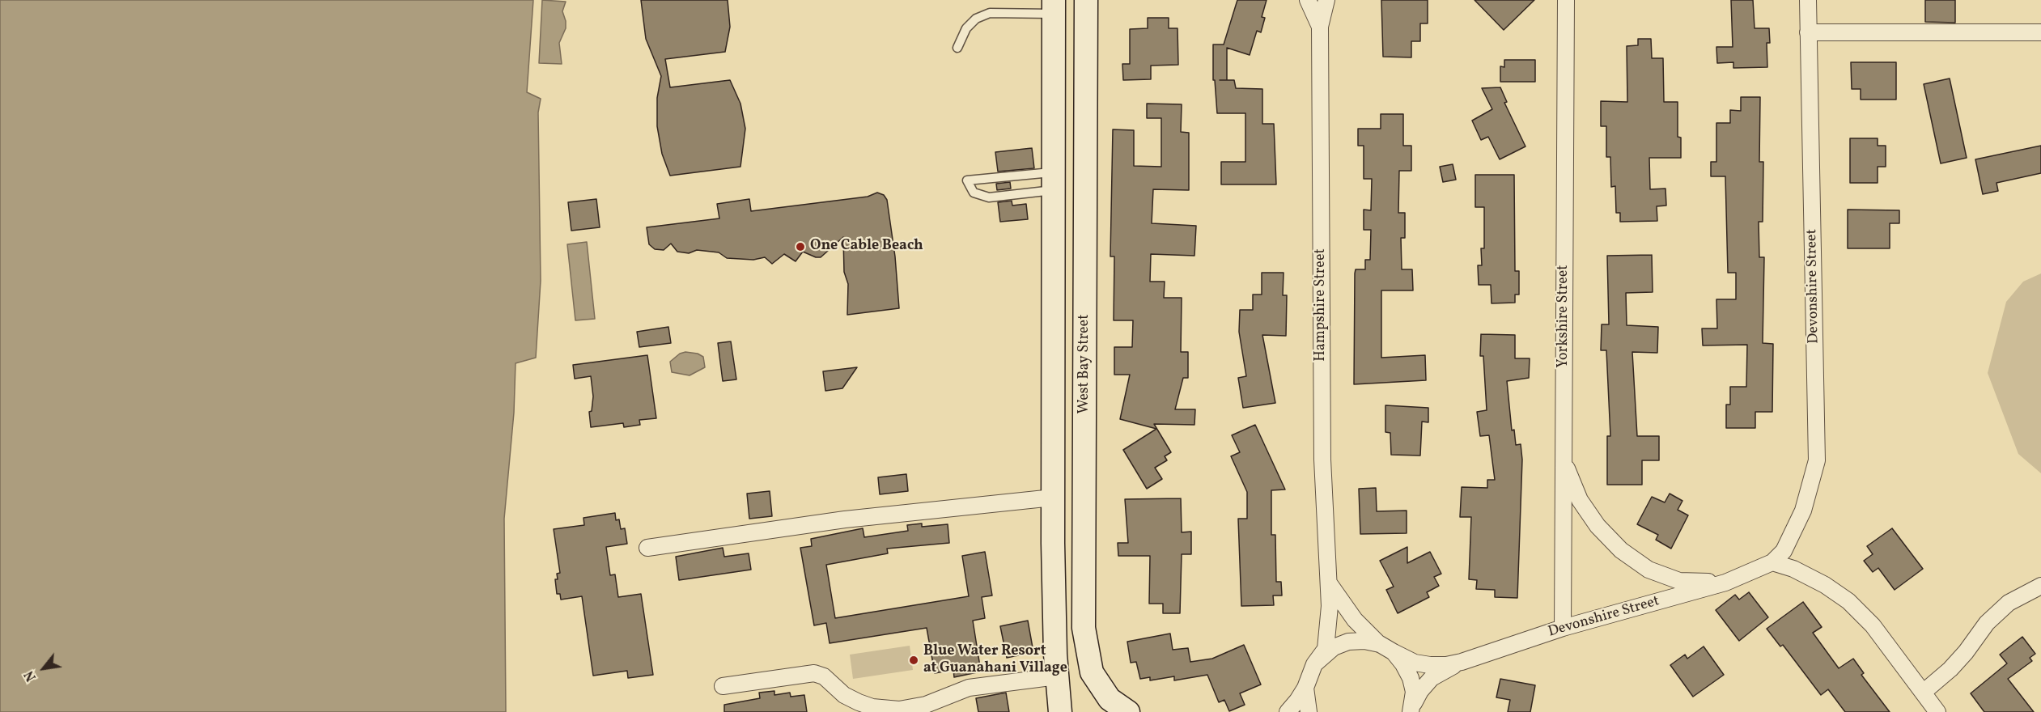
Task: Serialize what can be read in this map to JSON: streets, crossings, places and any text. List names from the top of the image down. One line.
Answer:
{"streets":{"main road":["West Bay Street"],"street":["Devonshire Street","Hampshire Street","Yorkshire Street"]},"crossings":[["Devonshire Street","Yorkshire Street"]],"places":["One Cable Beach","Blue Water Resort at Guanahani Village"],"north":"bottom left"}
